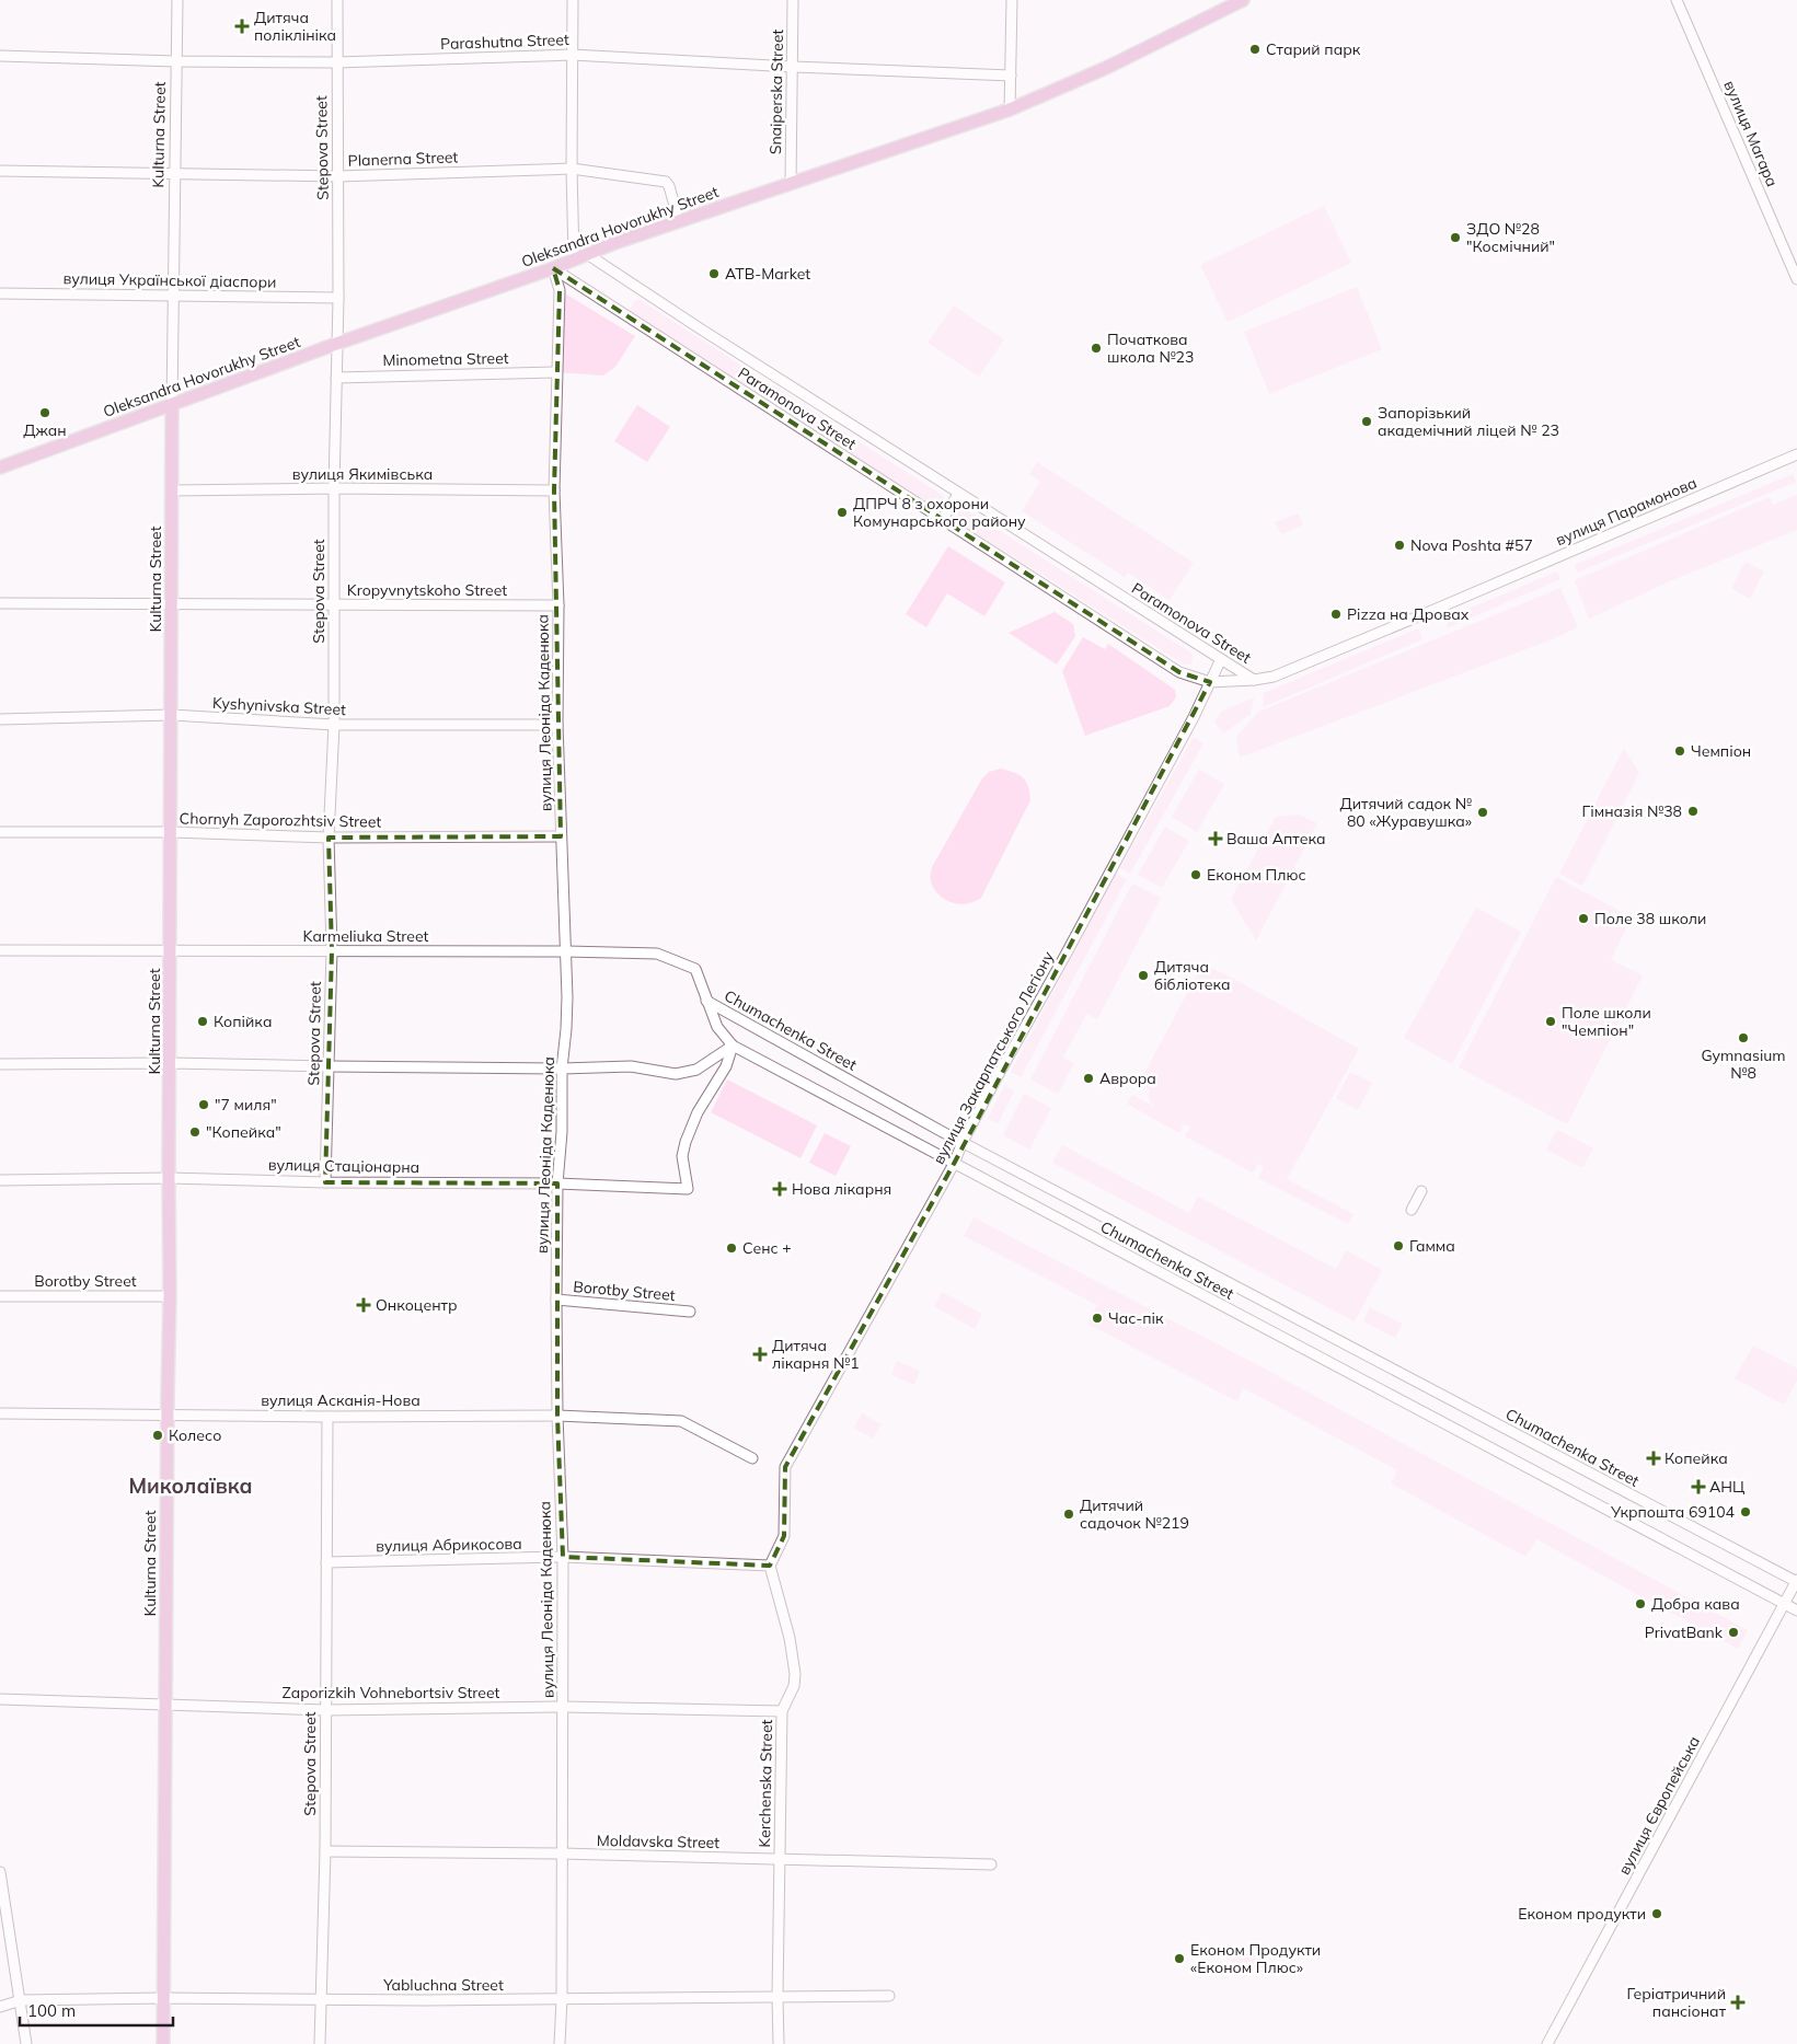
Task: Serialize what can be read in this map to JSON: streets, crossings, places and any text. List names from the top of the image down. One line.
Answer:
{"streets":{"main road":["Kulturna Street","Oleksandra Hovorukhy Street"],"street":["Parashutna Street","Snaiperska Street","вулиця Магара","Stepova Street","Planerna Street","вулиця Української діаспори","Minometna Street","Paramonova Street","вулиця Якимівська","вулиця Парамонова","Kropyvnytskoho Street","Kyshynivska Street","вулиця Леоніда Каденюка","Chornyh Zaporozhtsiv Street","Karmeliuka Street","Chumachenka Street","вулиця Закарпатського Легіону","вулиця Стаціонарна","Borotby Street","вулиця Асканія-Нова","вулиця Абрикосова","Zaporizkih Vohnebortsiv Street","Kerchenska Street","вулиця Європейська","Moldavska Street","Yabluchna Street"]},"crossings":[["Parashutna Street","Snaiperska Street"],["Parashutna Street","Kulturna Street"],["Parashutna Street","Stepova Street"],["Snaiperska Street","Oleksandra Hovorukhy Street"],["Kulturna Street","Planerna Street"],["Kulturna Street","Oleksandra Hovorukhy Street"],["Kulturna Street","вулиця Української діаспори"],["Kulturna Street","вулиця Якимівська"],["Kulturna Street","Kropyvnytskoho Street"],["Kulturna Street","Kyshynivska Street"],["Kulturna Street","Chornyh Zaporozhtsiv Street"],["Kulturna Street","Karmeliuka Street"],["Kulturna Street","вулиця Стаціонарна"],["Kulturna Street","Borotby Street"],["Kulturna Street","вулиця Асканія-Нова"],["Kulturna Street","Zaporizkih Vohnebortsiv Street"],["Kulturna Street","Yabluchna Street"],["Stepova Street","Planerna Street"],["Stepova Street","Oleksandra Hovorukhy Street"],["Stepova Street","вулиця Української діаспори"],["Stepova Street","Minometna Street"],["Stepova Street","вулиця Якимівська"],["Stepova Street","Kropyvnytskoho Street"],["Stepova Street","Kyshynivska Street"],["Stepova Street","Chornyh Zaporozhtsiv Street"],["Stepova Street","Karmeliuka Street"],["Stepova Street","вулиця Стаціонарна"],["Stepova Street","вулиця Асканія-Нова"],["Stepova Street","вулиця Абрикосова"],["Stepova Street","Zaporizkih Vohnebortsiv Street"],["Stepova Street","Moldavska Street"],["Stepova Street","Yabluchna Street"],["Planerna Street","Oleksandra Hovorukhy Street"],["Oleksandra Hovorukhy Street","Paramonova Street"],["Oleksandra Hovorukhy Street","вулиця Леоніда Каденюка"],["Minometna Street","вулиця Леоніда Каденюка"],["Paramonova Street","вулиця Парамонова"],["Paramonova Street","вулиця Леоніда Каденюка"],["Paramonova Street","вулиця Закарпатського Легіону"],["вулиця Якимівська","вулиця Леоніда Каденюка"],["Kropyvnytskoho Street","вулиця Леоніда Каденюка"],["Kyshynivska Street","вулиця Леоніда Каденюка"],["вулиця Леоніда Каденюка","Chornyh Zaporozhtsiv Street"],["вулиця Леоніда Каденюка","Karmeliuka Street"],["вулиця Леоніда Каденюка","вулиця Стаціонарна"],["вулиця Леоніда Каденюка","Borotby Street"],["вулиця Леоніда Каденюка","вулиця Асканія-Нова"],["вулиця Леоніда Каденюка","вулиця Абрикосова"],["вулиця Леоніда Каденюка","Zaporizkih Vohnebortsiv Street"],["вулиця Леоніда Каденюка","Moldavska Street"],["вулиця Леоніда Каденюка","Yabluchna Street"],["Karmeliuka Street","Chumachenka Street"],["Chumachenka Street","вулиця Закарпатського Легіону"],["Chumachenka Street","вулиця Стаціонарна"],["Chumachenka Street","вулиця Європейська"],["вулиця Закарпатського Легіону","вулиця Абрикосова"],["вулиця Закарпатського Легіону","Kerchenska Street"],["вулиця Абрикосова","Kerchenska Street"],["Zaporizkih Vohnebortsiv Street","Kerchenska Street"],["Kerchenska Street","Moldavska Street"],["Kerchenska Street","Yabluchna Street"]],"districts":["Миколаївка"],"places":{"health":["Дитяча поліклініка","Ваша Аптека","Нова лікарня","Онкоцентр","Дитяча лікарня №1","Копейка","АНЦ","Геріатричний пансіонат"],"other":["Старий парк","ЗДО №28 \"Космічний\"","ATB-Market","Початкова школа №23","Джан","Запорізький академічний ліцей № 23","ДПРЧ 8 з охорони Комунарського району","Nova Poshta #57","Pizza на Дровах","Чемпіон","Гімназія №38","Дитячий садок № 80 «Журавушка»","Економ Плюс","Поле 38 школи","Дитяча бібліотека","Копійка","Поле школи \"Чемпіон\"","Gymnasium №8","Аврора","\"7 миля\"","\"Копейка\"","Гамма","Сенс +","Час-пік","Колесо","Укрпошта 69104","Дитячий садочок №219","Добра кава","PrivatBank","Економ продукти","Економ Продукти «Економ Плюс»"]},"scale_bar":"100 m"}
